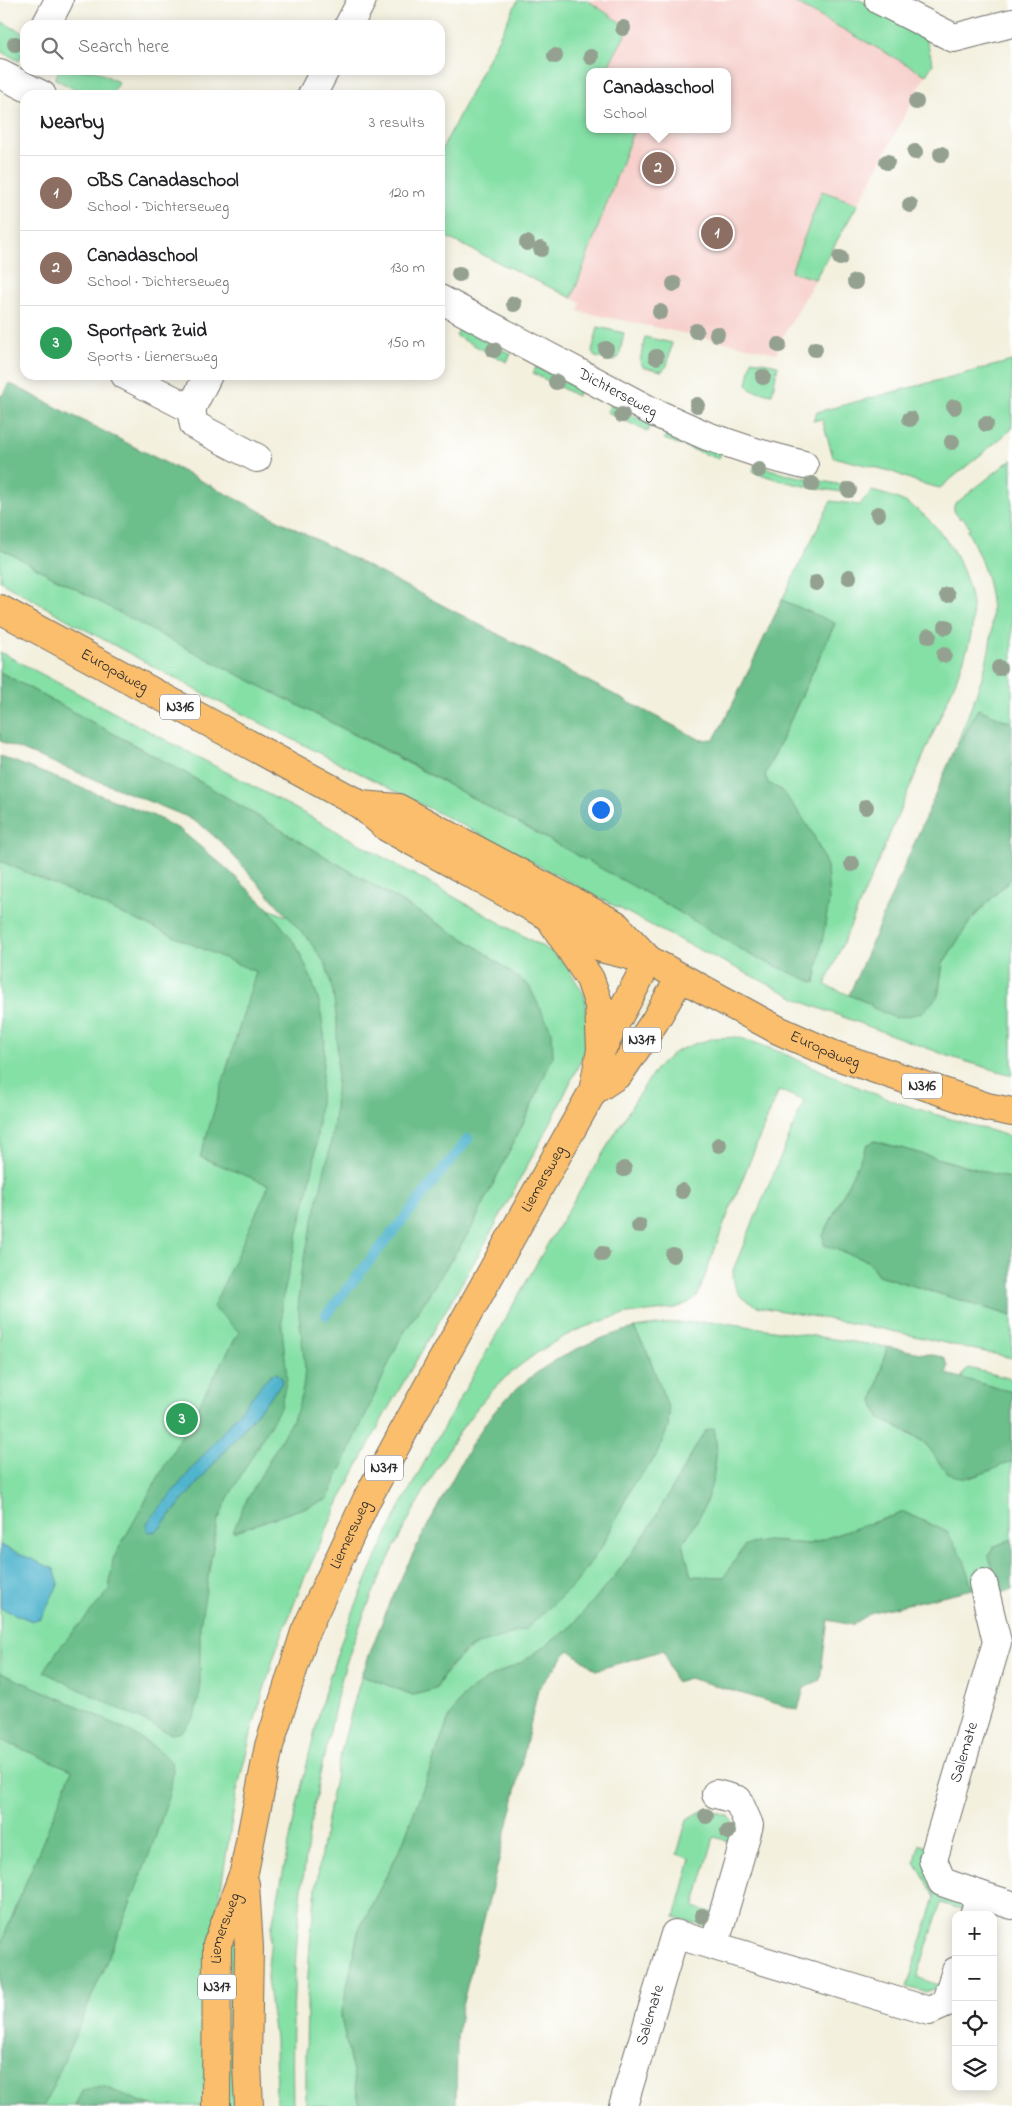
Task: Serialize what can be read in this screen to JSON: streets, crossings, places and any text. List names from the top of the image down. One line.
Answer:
{"streets":{"main road":["Europaweg","N316","N317","Liemersweg"],"street":["Dichterseweg","Salemate"]},"crossings":[["Europaweg","Liemersweg"]],"page":{"search":"Search here","popup":["Canadaschool","School"],"heading":["Nearby","3 results"],"pins":["2","1","3"],"list":[{"mark":"1","name":"OBS Canadaschool","note":"School · Dichterseweg","value":"120 m"},{"mark":"2","name":"Canadaschool","note":"School · Dichterseweg","value":"130 m"},{"mark":"3","name":"Sportpark Zuid","note":"Sports · Liemersweg","value":"150 m"}],"map_buttons":["+","−"]}}
